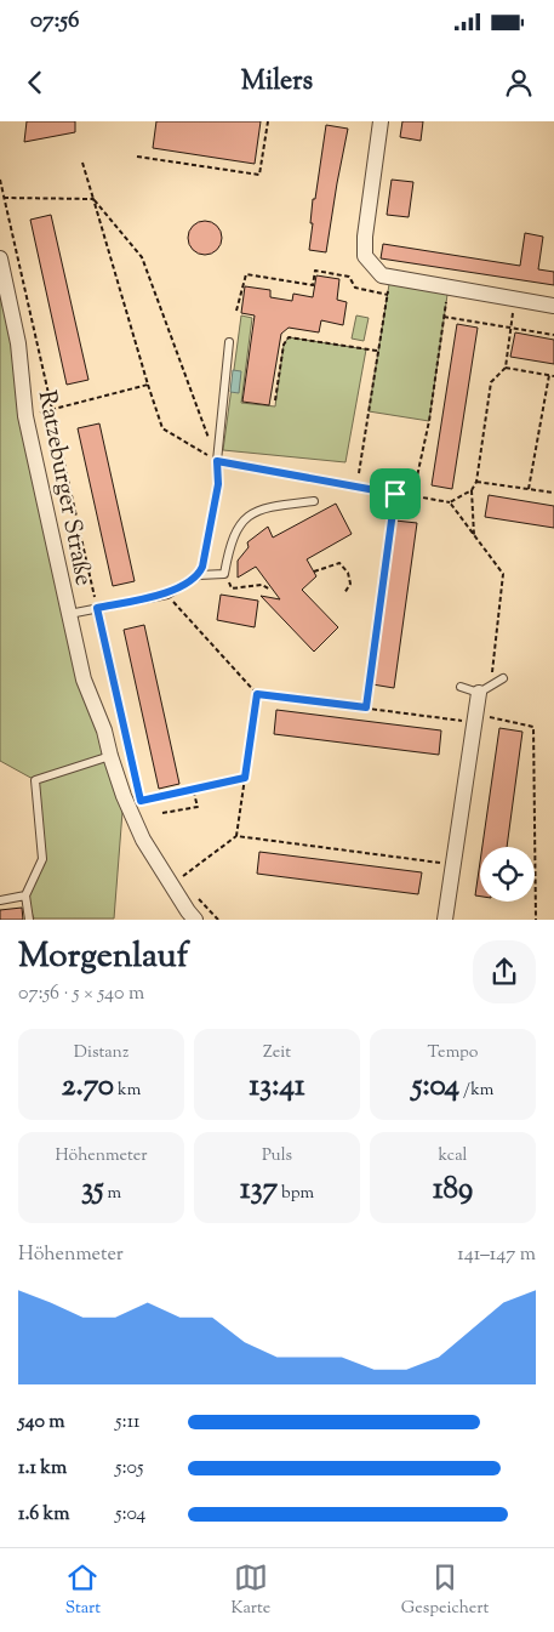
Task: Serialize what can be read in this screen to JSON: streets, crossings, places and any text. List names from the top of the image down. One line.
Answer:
{"streets":{"street":["Ratzeburger Straße"]},"page":{"status":"07:56","header":"Milers","heading":["Morgenlauf","07:56 · 5 × 540 m"],"stats":[["Distanz","2.70 km"],["Zeit","13:41"],["Tempo","5:04 /km"],["Höhenmeter","35 m"],["Puls","137 bpm"],["kcal","189"]],"chart":["Höhenmeter","141–147 m"],"list":[{"name":"540 m","note":"5:11"},{"name":"1.1 km","note":"5:05"},{"name":"1.6 km","note":"5:04"}],"tabs":["Start","Karte","Gespeichert"]}}
